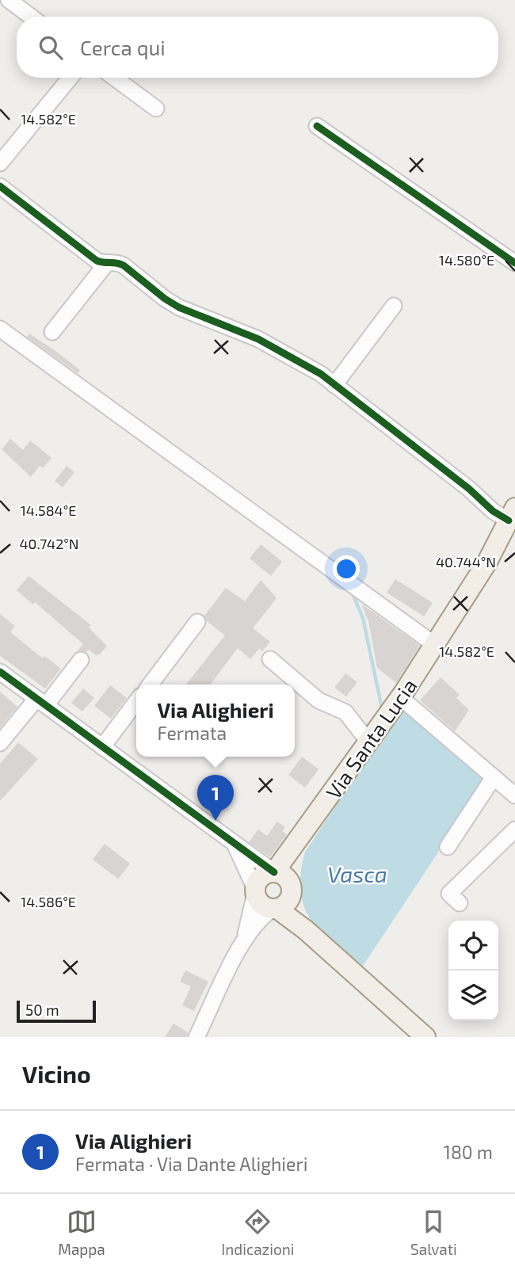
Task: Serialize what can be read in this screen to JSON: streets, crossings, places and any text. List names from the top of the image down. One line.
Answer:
{"streets":{"main road":["Via Santa Lucia"]},"water":["Vasca"],"scale_bar":"50 m","page":{"search":"Cerca qui","popup":["Via Alighieri","Fermata"],"pins":"1","scale":"50 m","heading":"Vicino","list":[{"mark":"1","name":"Via Alighieri","note":"Fermata · Via Dante Alighieri","value":"180 m"}],"nav":["Mappa","Indicazioni","Salvati"]},"coordinates":["14.582°E","14.580°E","14.584°E","40.742°N","40.744°N","14.586°E"]}
